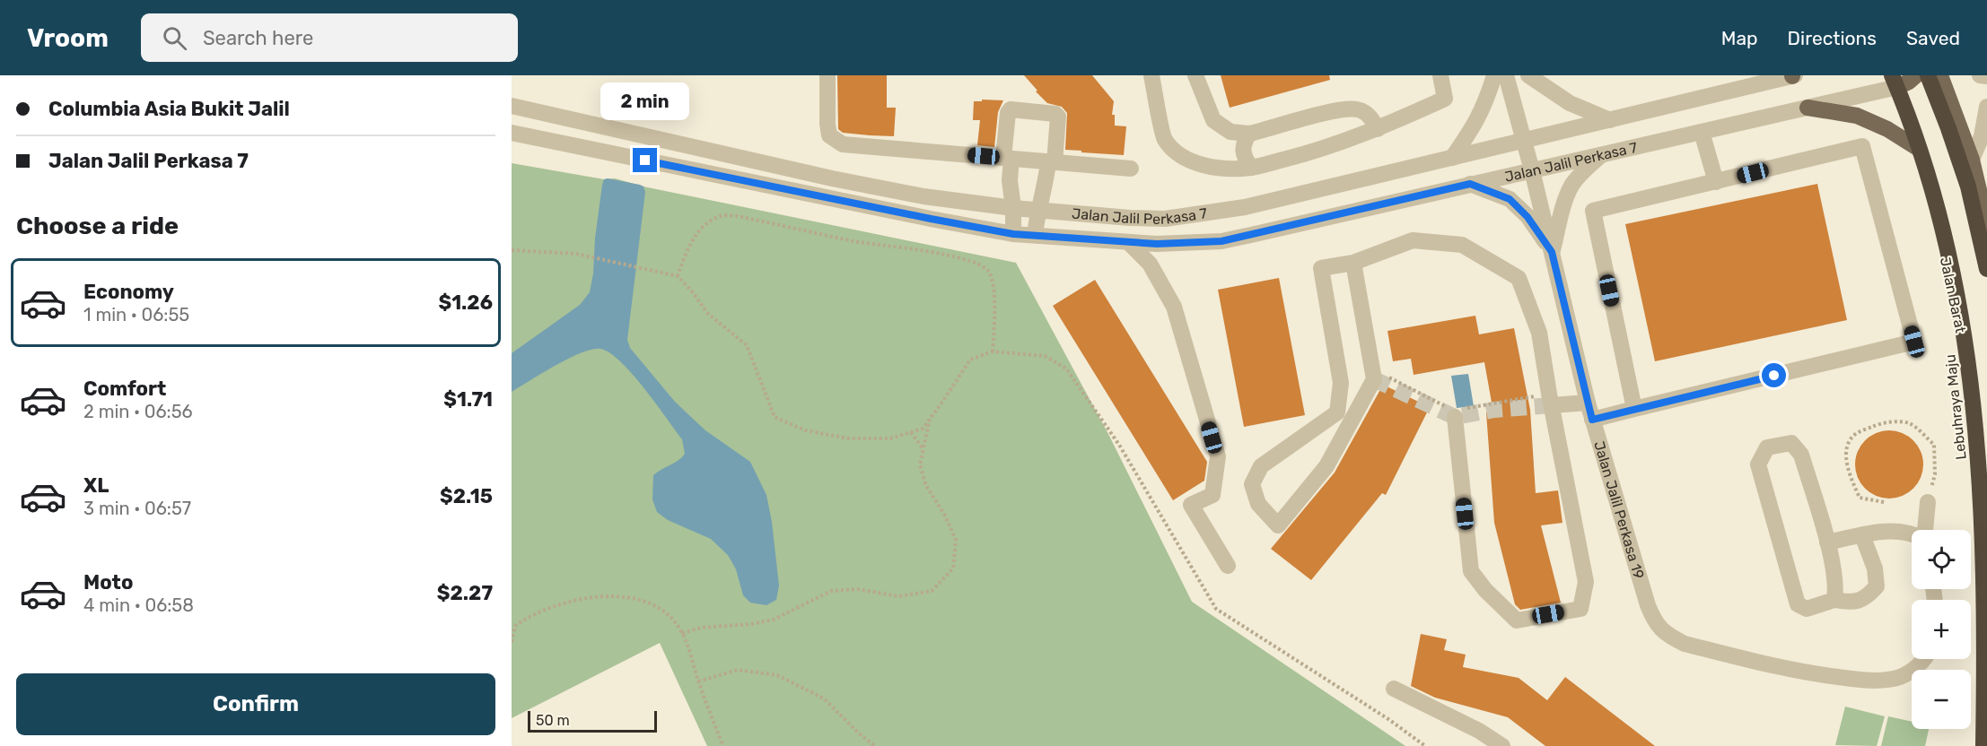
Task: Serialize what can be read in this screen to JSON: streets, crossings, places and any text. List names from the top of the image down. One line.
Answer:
{"streets":{"highway":["Lebuhraya Maju"],"main road":["Jalan Barat"],"street":["Jalan Jalil Perkasa 7","Jalan Jalil Perkasa 19"]},"crossings":[["Jalan Jalil Perkasa 7","Jalan Barat"],["Jalan Jalil Perkasa 7","Lebuhraya Maju"],["Jalan Jalil Perkasa 7","Jalan Jalil Perkasa 19"],["Jalan Barat","Lebuhraya Maju"]],"scale_bar":"50 m","page":{"header":"Vroom","search":"Search here","nav":["Map","Directions","Saved"],"banner":["Columbia Asia Bukit Jalil","Jalan Jalil Perkasa 7"],"bubble":"2 min","heading":"Choose a ride","list":[{"name":"Economy","note":"1 min · 06:55","value":"$1.26"},{"name":"Comfort","note":"2 min · 06:56","value":"$1.71"},{"name":"XL","note":"3 min · 06:57","value":"$2.15"},{"name":"Moto","note":"4 min · 06:58","value":"$2.27"}],"map_buttons":["+","−"],"buttons":"Confirm","scale":"50 m"}}
